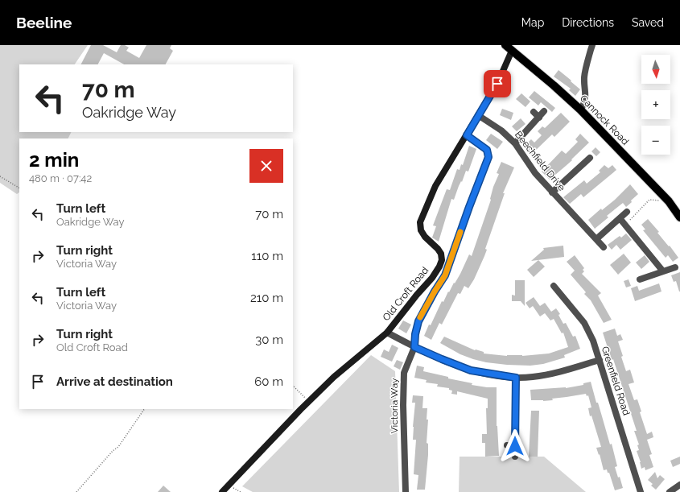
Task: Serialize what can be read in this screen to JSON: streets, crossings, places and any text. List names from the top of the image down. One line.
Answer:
{"streets":{"main road":["Cannock Road"],"street":["Beechfield Drive","Old Croft Road","Greenfield Road","Victoria Way"]},"crossings":[["Cannock Road","Old Croft Road"],["Beechfield Drive","Old Croft Road"],["Old Croft Road","Victoria Way"]],"north":"bottom","page":{"header":"Beeline","nav":["Map","Directions","Saved"],"map_buttons":["+","−"],"turn":["70 m","Oakridge Way"],"heading":["2 min","480 m · 07:42"],"list":[{"name":"Turn left","note":"Oakridge Way","value":"70 m"},{"name":"Turn right","note":"Victoria Way","value":"110 m"},{"name":"Turn left","note":"Victoria Way","value":"210 m"},{"name":"Turn right","note":"Old Croft Road","value":"30 m"},{"name":"Arrive at destination","value":"60 m"}]}}
